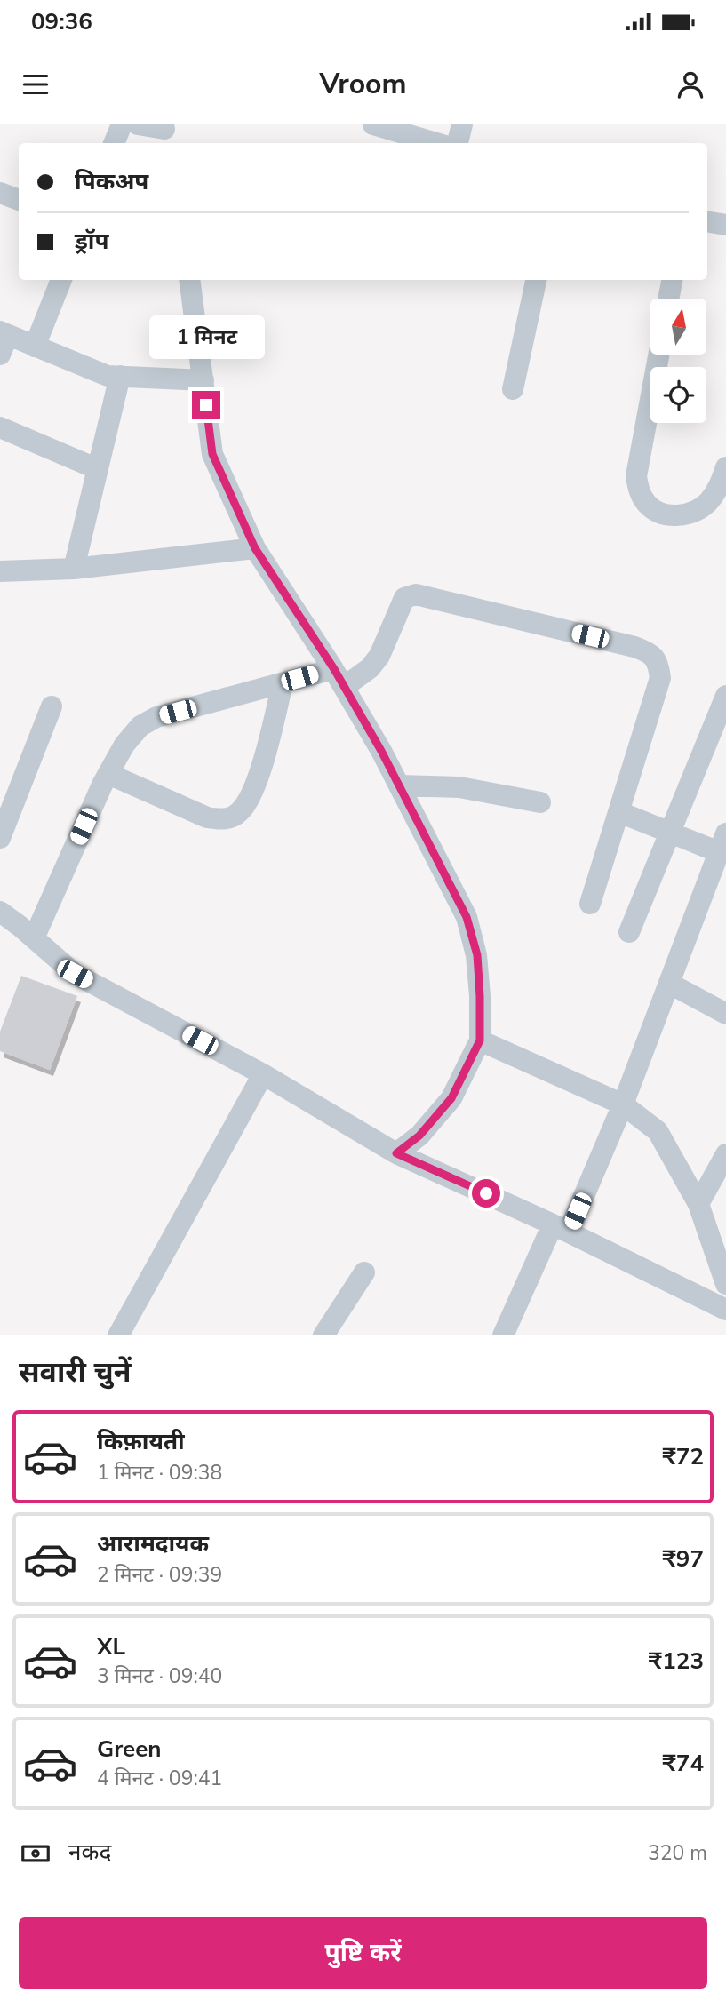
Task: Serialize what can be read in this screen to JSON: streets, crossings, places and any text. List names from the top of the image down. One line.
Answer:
{"north":"top","page":{"status":"09:36","header":"Vroom","banner":["पिकअप","ड्रॉप"],"bubble":"1 मिनट","heading":"सवारी चुनें","list":[{"name":"किफ़ायती","note":"1 मिनट · 09:38","value":"₹72"},{"name":"आरामदायक","note":"2 मिनट · 09:39","value":"₹97"},{"name":"XL","note":"3 मिनट · 09:40","value":"₹123"},{"name":"Green","note":"4 मिनट · 09:41","value":"₹74"}],"pay":["नकद","320 m"],"buttons":"पुष्टि करें"}}
